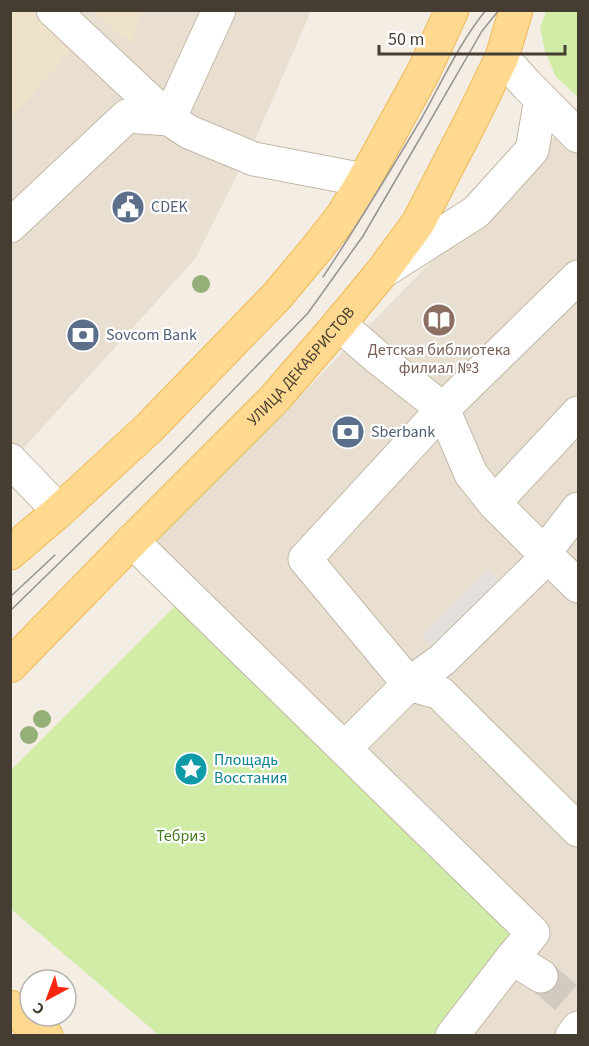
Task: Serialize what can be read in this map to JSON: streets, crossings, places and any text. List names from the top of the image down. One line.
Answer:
{"streets":{"main road":["УЛИЦА ДЕКАБРИСТОВ"]},"parks":["Тебриз"],"places":{"public building":["CDEK"],"library":["Детская библиотека филиал №3"],"bank":["Sovcom Bank","Sberbank"],"place":["Площадь Восстания"]},"scale_bar":"50 m","north":"bottom left"}
